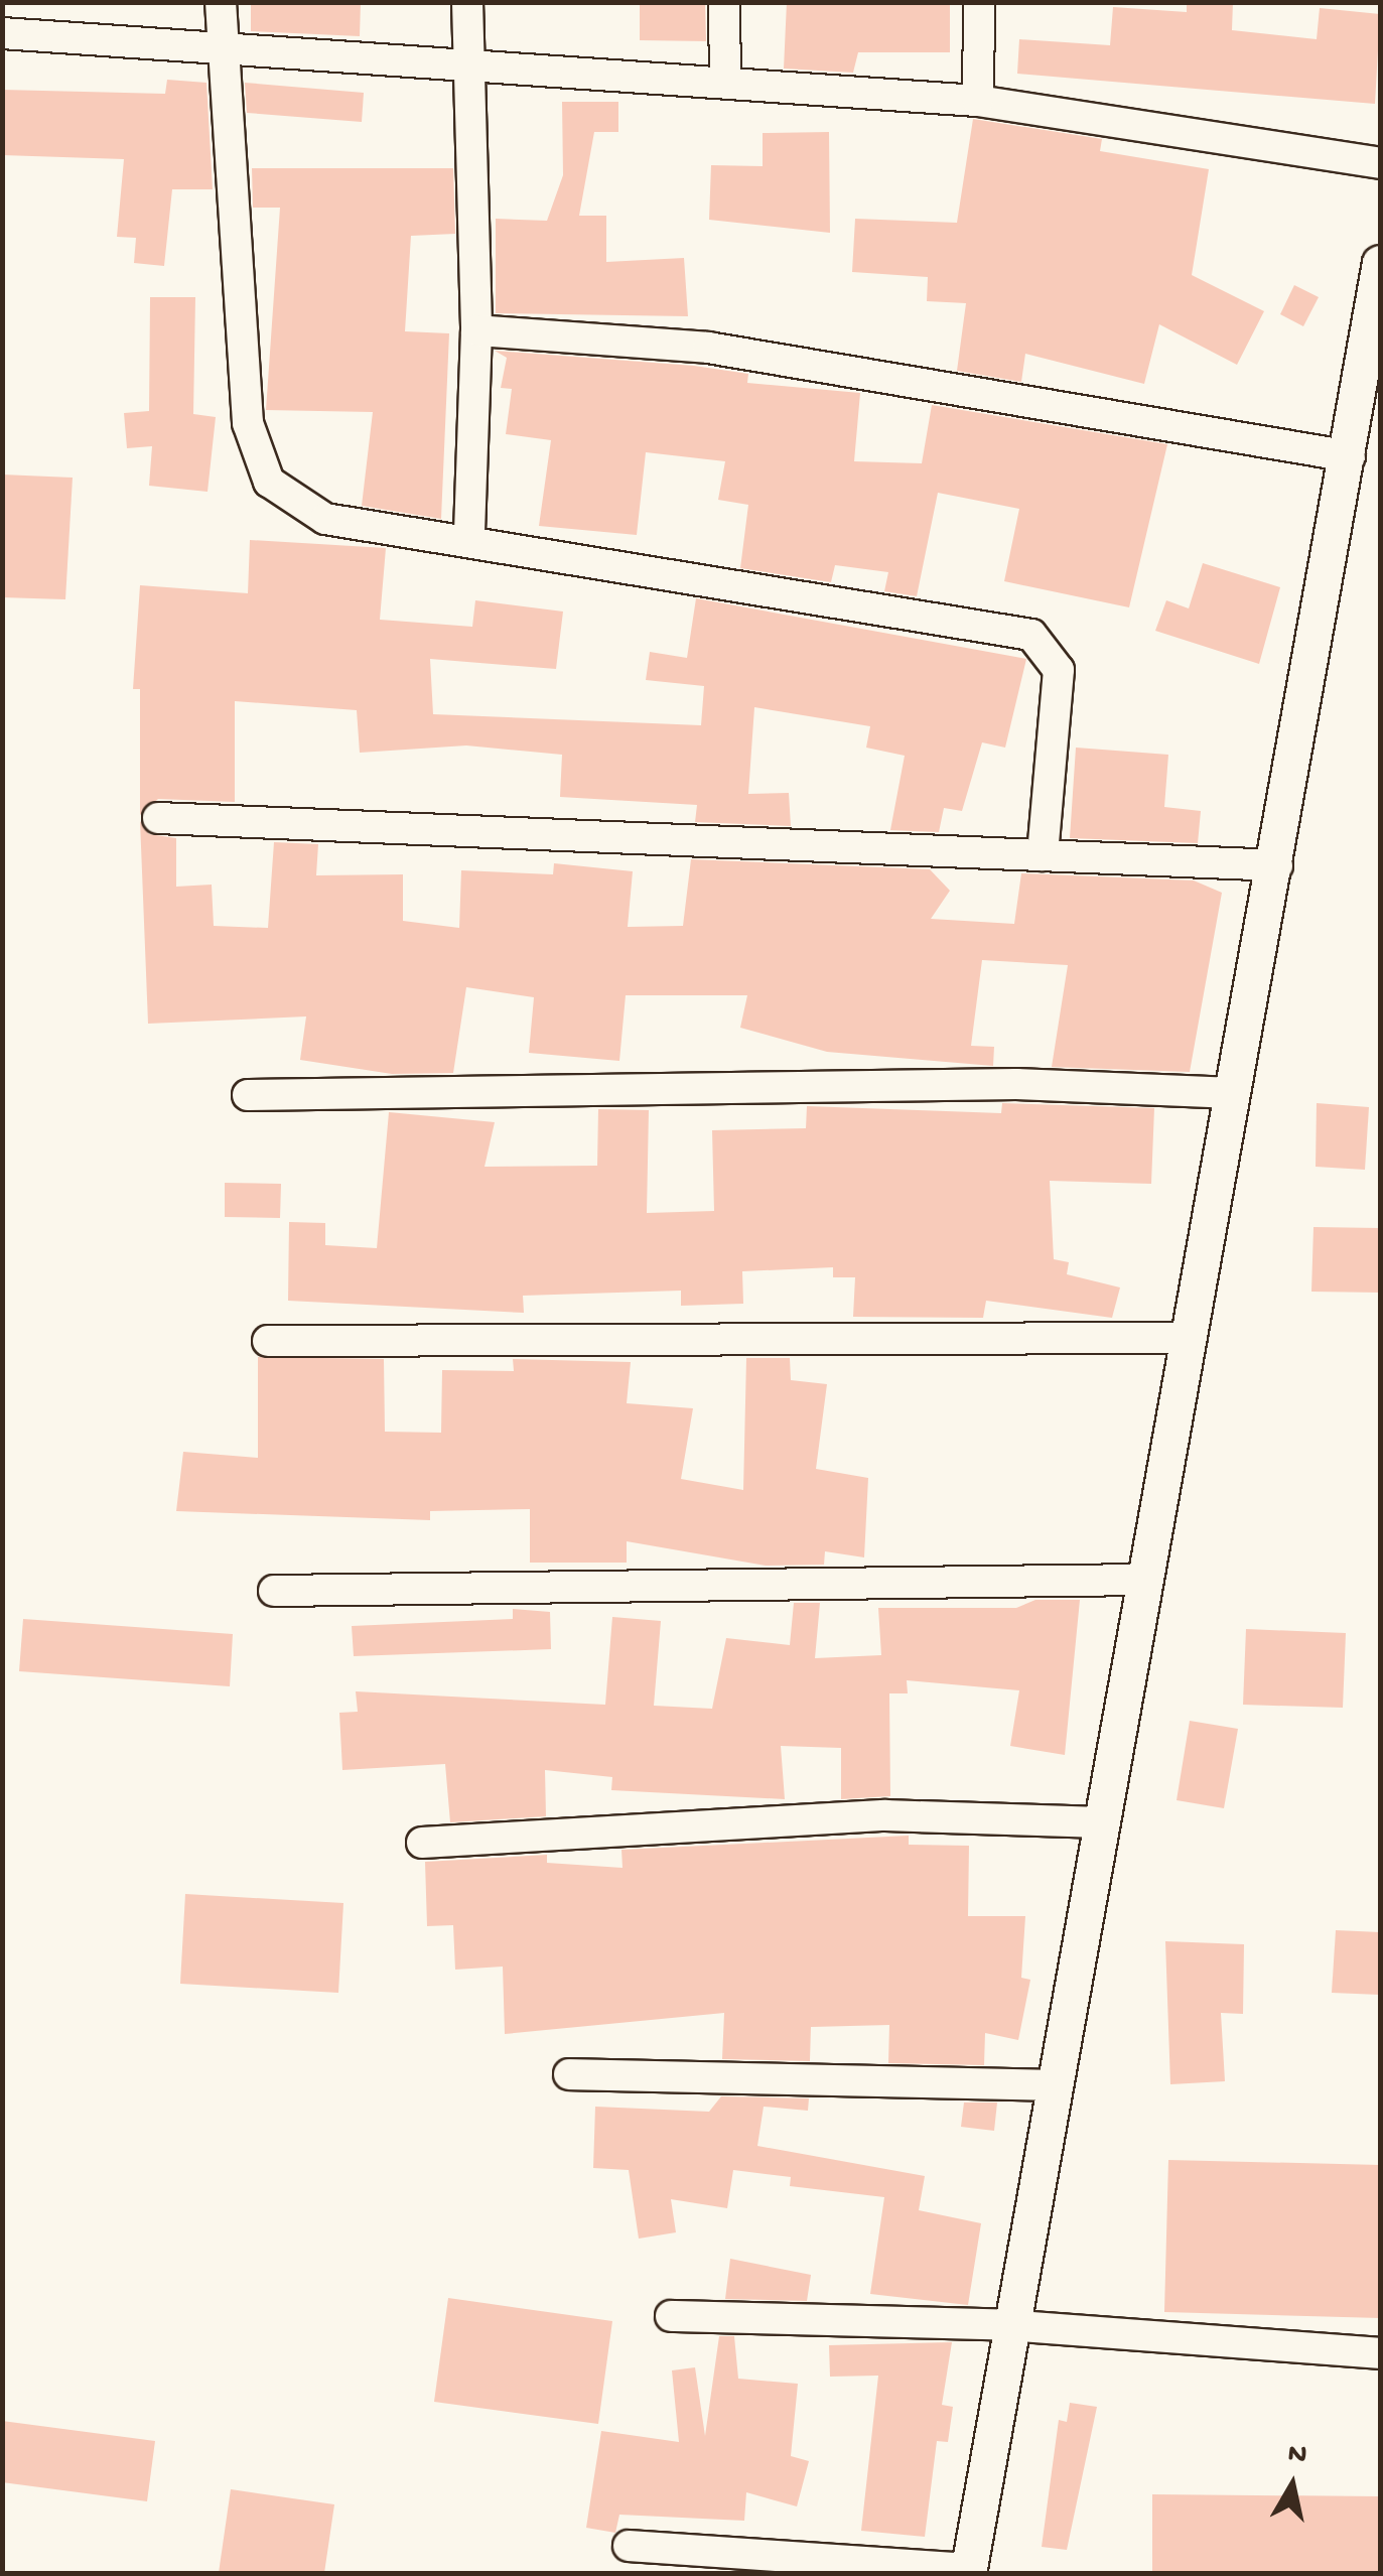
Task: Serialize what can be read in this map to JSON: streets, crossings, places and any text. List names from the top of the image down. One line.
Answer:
{"north":"top"}
